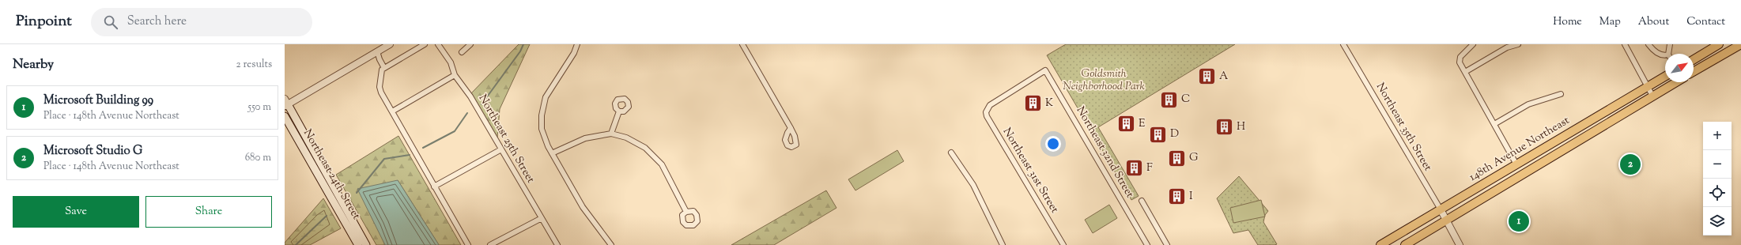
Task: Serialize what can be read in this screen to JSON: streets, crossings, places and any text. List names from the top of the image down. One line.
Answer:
{"streets":{"main road":["148th Avenue Northeast","Northeast 24th Street"],"street":["Northeast 35th Street","Northeast 25th Street","Northeast 32nd Street","Northeast 31st Street"]},"crossings":[["Northeast 35th Street","148th Avenue Northeast"],["Northeast 32nd Street","Northeast 31st Street"]],"parks":["Goldsmith Neighborhood Park"],"places":{"building":["A","C","K","E","H","D","G","F","I"]},"north":"top right","page":{"header":"Pinpoint","search":"Search here","nav":["Home","Map","About","Contact"],"heading":["Nearby","2 results"],"list":[{"mark":"1","name":"Microsoft Building 99","note":"Place · 148th Avenue Northeast","value":"550 m"},{"mark":"2","name":"Microsoft Studio G","note":"Place · 148th Avenue Northeast","value":"680 m"}],"map_buttons":["+","−"],"pins":["2","1"],"buttons":["Save","Share"]}}
